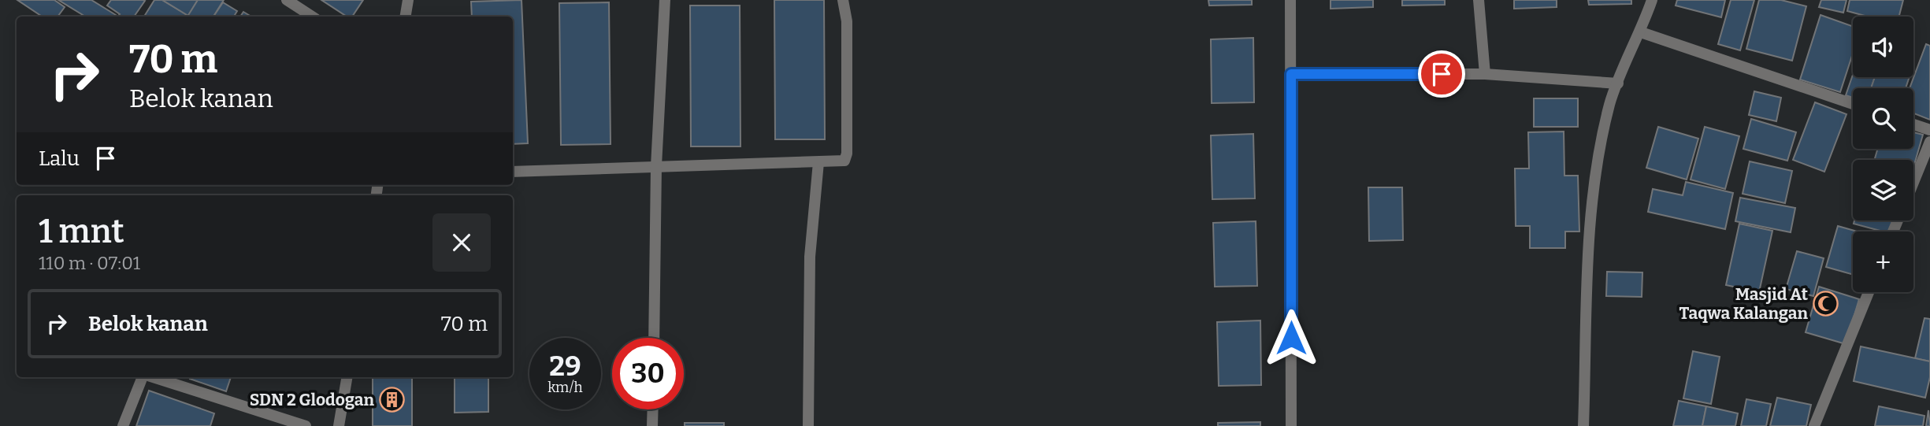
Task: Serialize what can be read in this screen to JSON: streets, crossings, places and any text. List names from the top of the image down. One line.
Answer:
{"places":{"mosque":["Masjid At Taqwa Kalangan"],"building":["SDN 2 Glodogan"]},"page":{"map_buttons":"+","turn":["70 m","Belok kanan"],"then":"Lalu","heading":["1 mnt","110 m · 07:01"],"list":[{"name":"Belok kanan","value":"70 m"}],"speed":"29 km/h","limit":"30"}}
